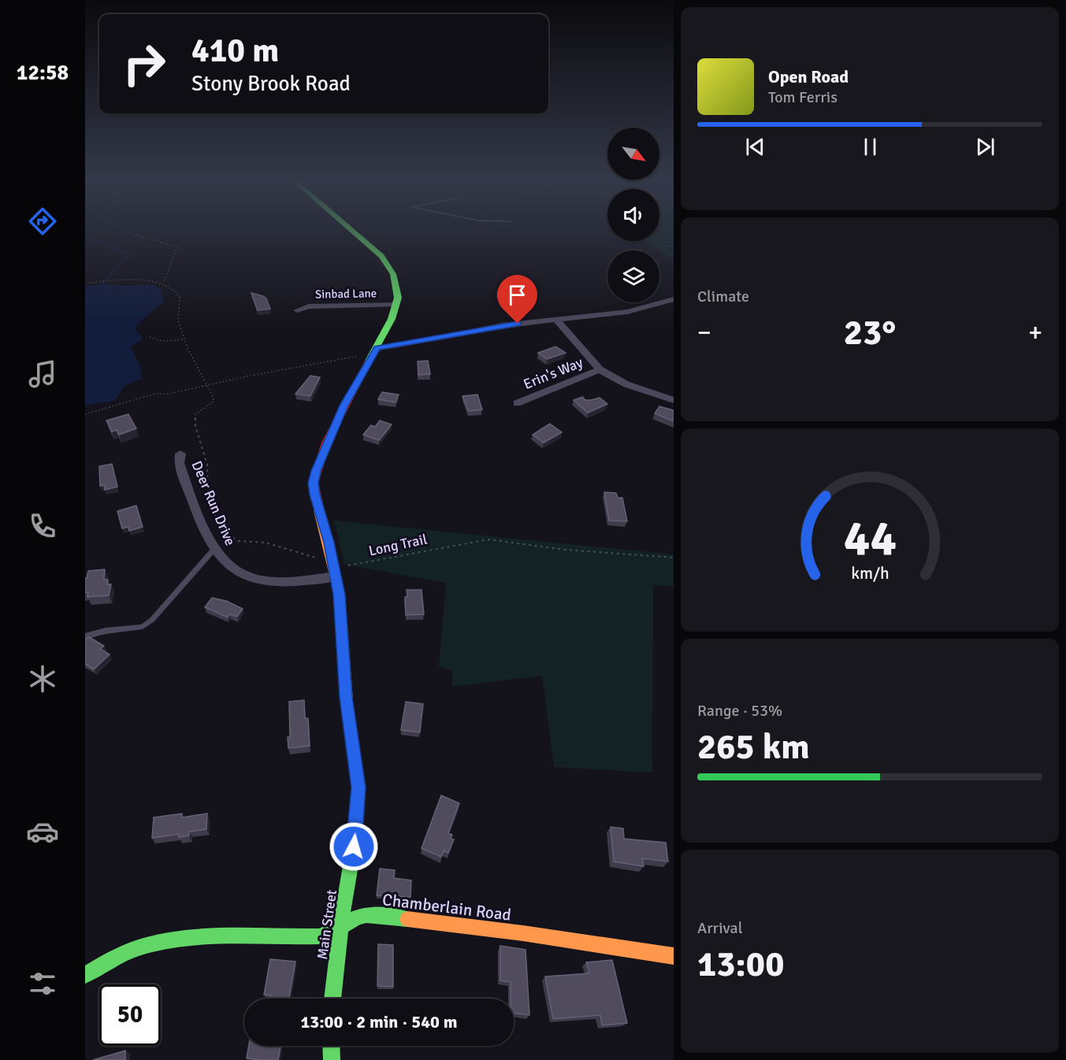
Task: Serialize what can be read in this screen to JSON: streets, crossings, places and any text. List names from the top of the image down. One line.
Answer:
{"streets":{"main road":["Chamberlain Road","Main Street"],"street":["Sinbad Lane","Erin's Way","Deer Run Drive"],"path":["Long Trail"]},"crossings":[["Sinbad Lane","Main Street"],["Deer Run Drive","Main Street"],["Long Trail","Main Street"],["Chamberlain Road","Main Street"]],"north":"bottom right","page":{"tabs":"12:58","turn":["410 m","Stony Brook Road"],"song":["Open Road","Tom Ferris"],"tile":["Climate",["Range · 53%","265 km"],["Arrival","13:00"]],"heat":["−","23°","+"],"limit":"50","trip":"13:00 · 2 min · 540 m","gauge":["44","km/h"]}}
